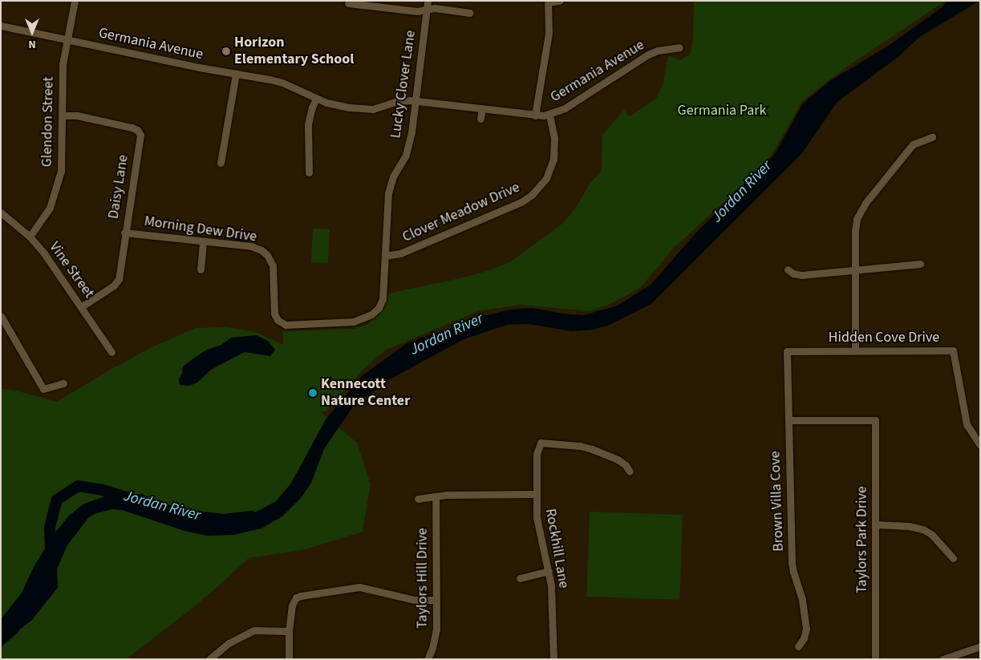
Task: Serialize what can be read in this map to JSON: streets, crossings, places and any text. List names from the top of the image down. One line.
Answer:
{"streets":{"street":["Germania Avenue","Lucky Clover Lane","Glendon Street","Daisy Lane","Clover Meadow Drive","Morning Dew Drive","Vine Street","Hidden Cove Drive","Brown Villa Cove","Taylors Park Drive","Rockhill Lane","Taylors Hill Drive"]},"crossings":[["Germania Avenue","Lucky Clover Lane"],["Germania Avenue","Glendon Street"],["Germania Avenue","Clover Meadow Drive"],["Lucky Clover Lane","Clover Meadow Drive"],["Lucky Clover Lane","Morning Dew Drive"],["Glendon Street","Daisy Lane"],["Glendon Street","Vine Street"],["Daisy Lane","Morning Dew Drive"],["Daisy Lane","Vine Street"],["Hidden Cove Drive","Brown Villa Cove"],["Brown Villa Cove","Taylors Park Drive"]],"water":["Jordan River"],"parks":["Germania Park"],"places":["Horizon Elementary School","Kennecott Nature Center"],"north":"bottom"}
